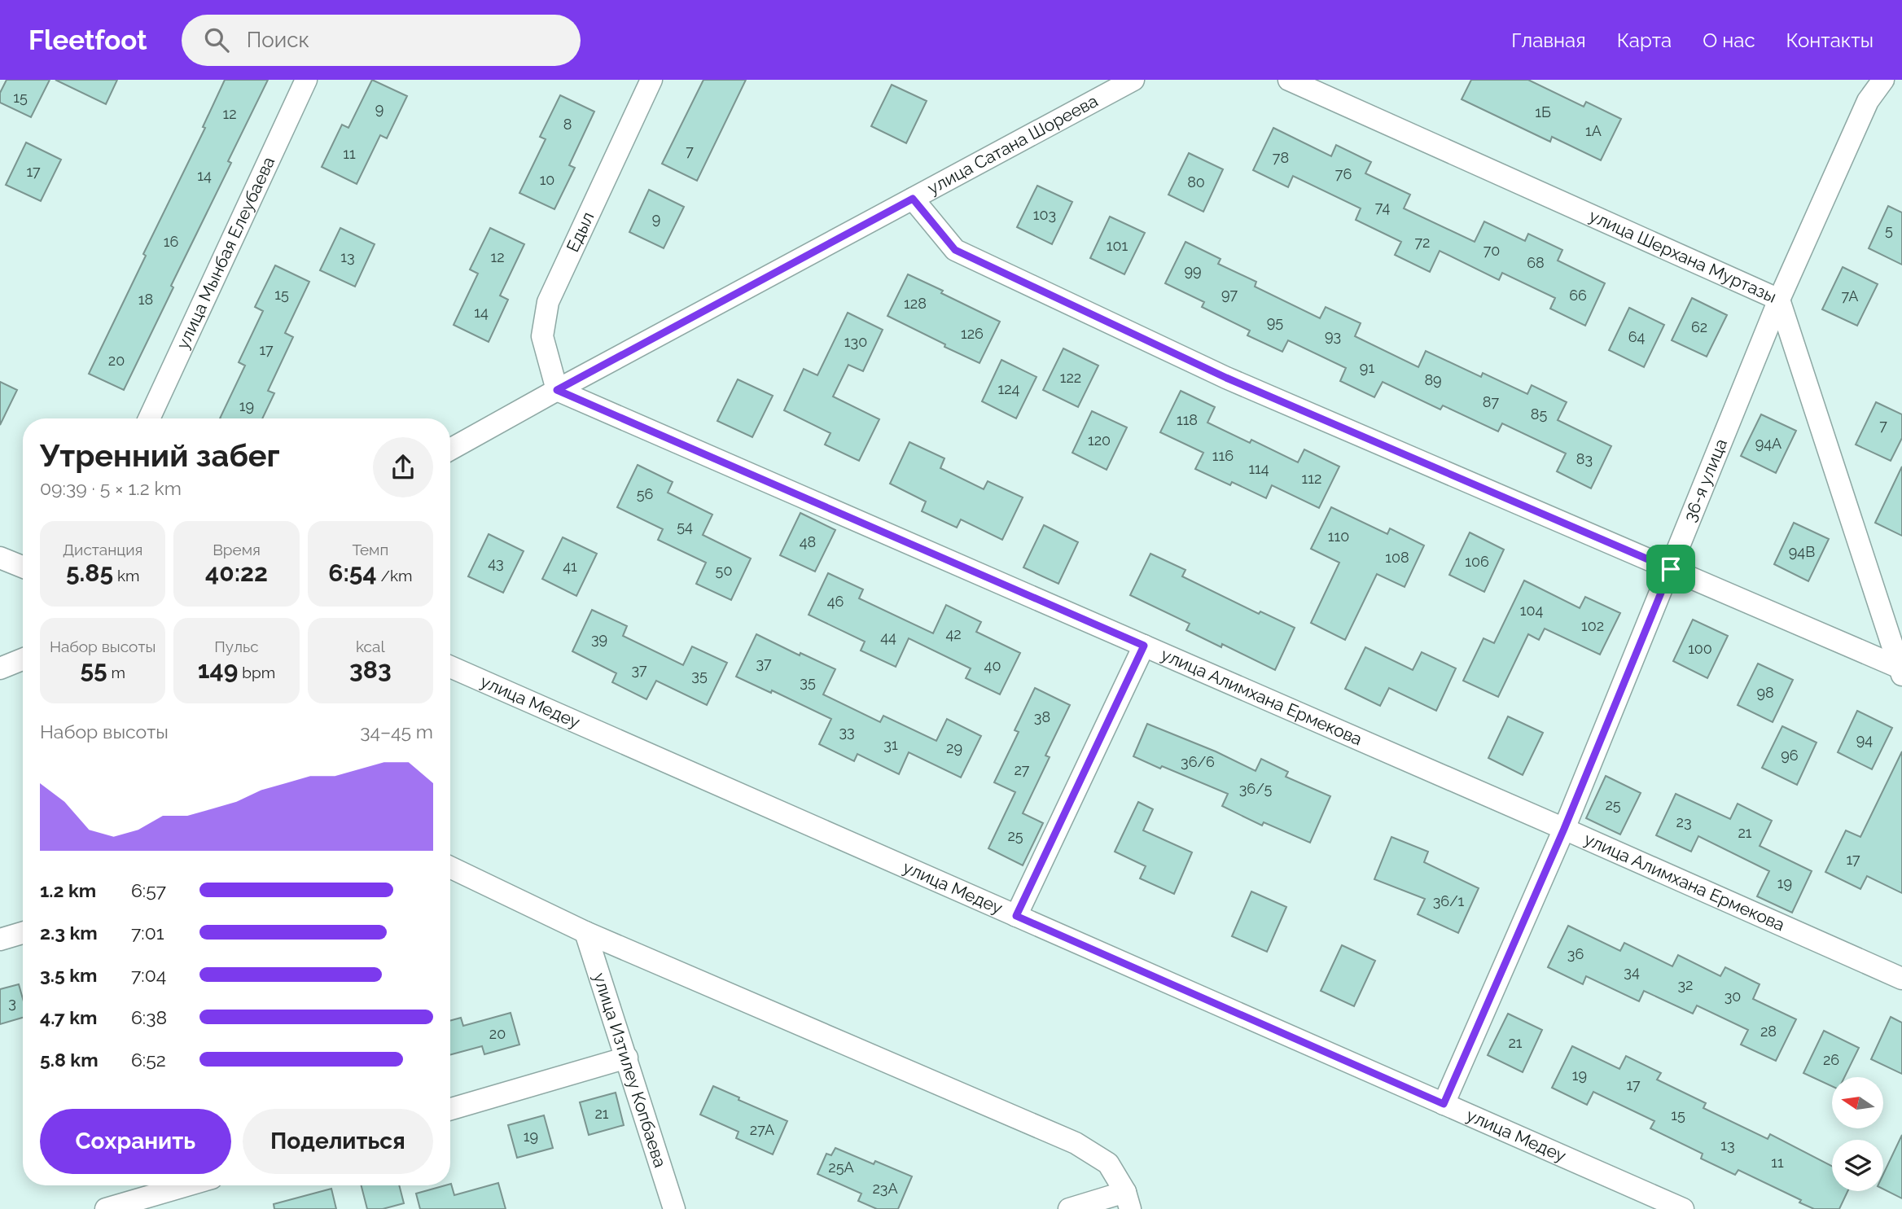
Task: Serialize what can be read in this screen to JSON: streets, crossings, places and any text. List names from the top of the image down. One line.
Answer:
{"streets":{"street":["улица Сатана Шореева","Едыл","улица Мынбая Елеубаева","улица Шерхана Муртазы","36-я улица","улица Алимхана Ермекова","улица Медеу","улица Изтилеу Копбаева"]},"crossings":[["улица Сатана Шореева","Едыл"],["улица Сатана Шореева","улица Алимхана Ермекова"],["Едыл","улица Алимхана Ермекова"],["улица Шерхана Муртазы","36-я улица"],["36-я улица","улица Алимхана Ермекова"],["36-я улица","улица Медеу"]],"house_numbers":["15","9","1Б","12","8","1А","7","11","78","17","76","14","10","80","74","103","9","5","16","72","101","70","13","12","68","99","15","97","66","7А","18","128","14","95","62","126","93","64","130","17","20","91","122","89","124","87","19","85","118","7","120","94А","116","83","114","112","56","54","110","48","94В","108","106","43","41","50","46","104","102","42","44","39","100","37","40","37","35","35","98","38","33","94","31","29","96","36/6","27","36/5","25","23","21","25","17","19","36/1","36","34","32","30","3","28","20","21","26","19","17","21","15","27А","19","13","11","25А","23А"],"north":"left","page":{"header":"Fleetfoot","search":"Поиск","nav":["Главная","Карта","О нас","Контакты"],"heading":["Утренний забег","09:39 · 5 × 1.2 km"],"stats":[["Дистанция","5.85 km"],["Время","40:22"],["Темп","6:54 /km"],["Набор высоты","55 m"],["Пульс","149 bpm"],["kcal","383"]],"chart":["Набор высоты","34–45 m"],"list":[{"name":"1.2 km","note":"6:57"},{"name":"2.3 km","note":"7:01"},{"name":"3.5 km","note":"7:04"},{"name":"4.7 km","note":"6:38"},{"name":"5.8 km","note":"6:52"}],"buttons":["Сохранить","Поделиться"]}}
